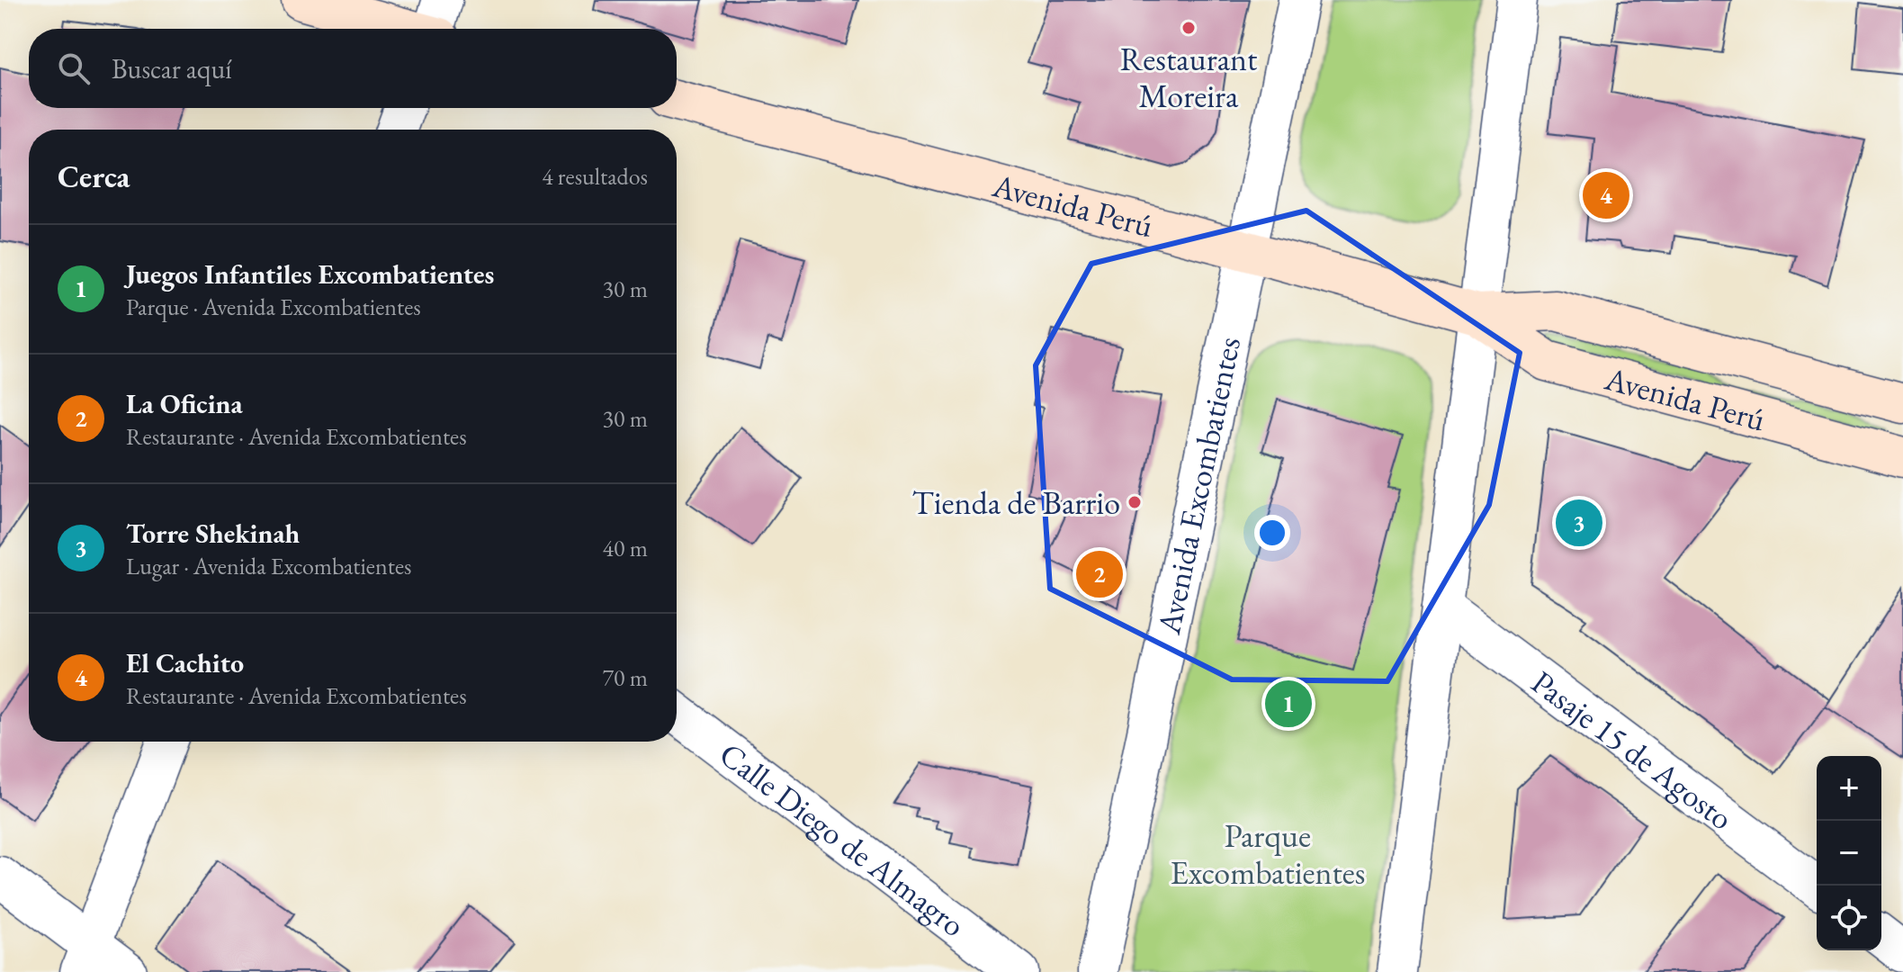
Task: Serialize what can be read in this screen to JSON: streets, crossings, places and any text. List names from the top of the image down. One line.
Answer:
{"streets":{"main road":["Avenida Perú"],"street":["Avenida Excombatientes","Pasaje 15 de Agosto","Calle Diego de Almagro"]},"crossings":[["Avenida Perú","Avenida Excombatientes"]],"parks":["Parque Excombatientes"],"places":["Restaurant Moreira","Tienda de Barrio"],"page":{"search":"Buscar aquí","heading":["Cerca","4 resultados"],"pins":["4","3","2","1"],"list":[{"mark":"1","name":"Juegos Infantiles Excombatientes","note":"Parque · Avenida Excombatientes","value":"30 m"},{"mark":"2","name":"La Oficina","note":"Restaurante · Avenida Excombatientes","value":"30 m"},{"mark":"3","name":"Torre Shekinah","note":"Lugar · Avenida Excombatientes","value":"40 m"},{"mark":"4","name":"El Cachito","note":"Restaurante · Avenida Excombatientes","value":"70 m"}],"map_buttons":["+","−"]}}
